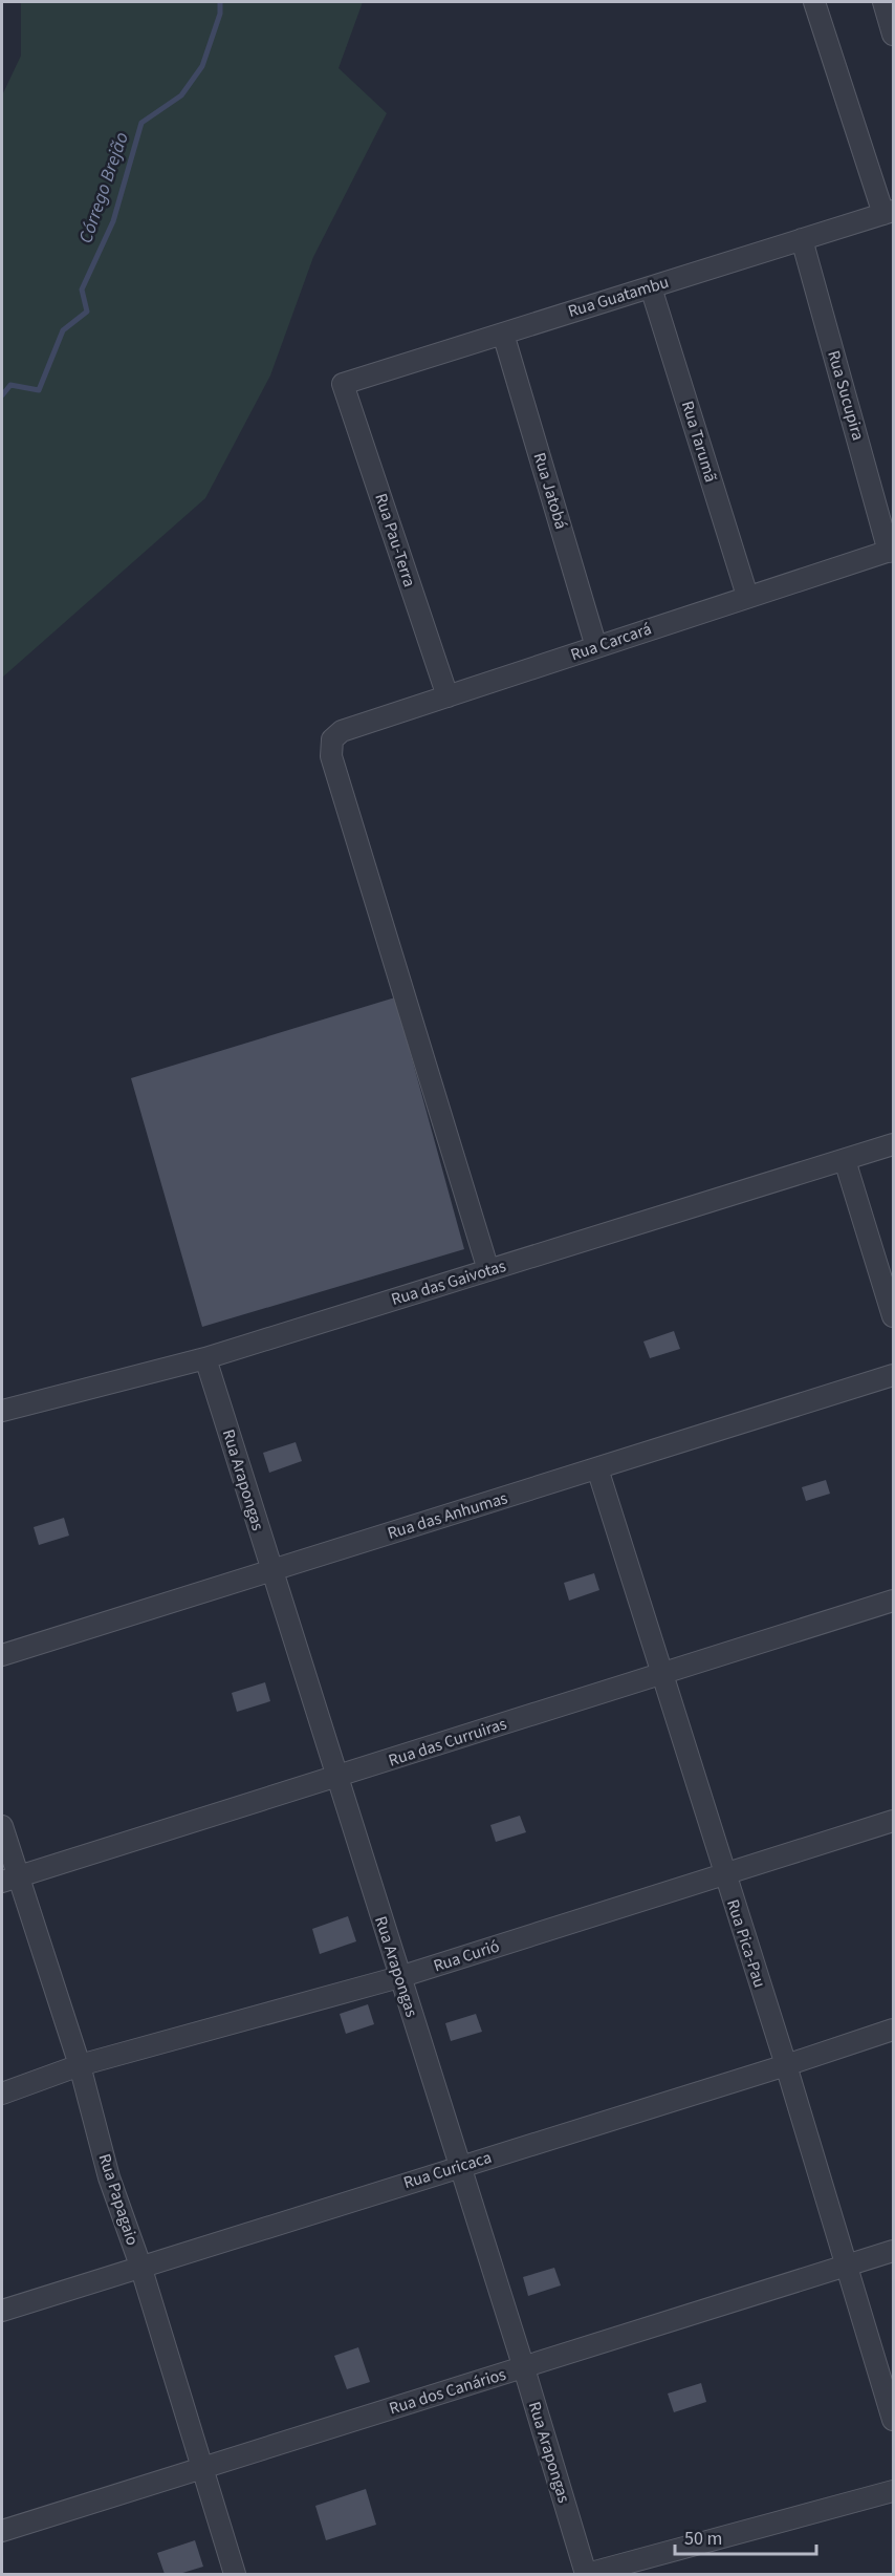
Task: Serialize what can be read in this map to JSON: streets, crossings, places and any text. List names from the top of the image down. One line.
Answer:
{"streets":{"street":["Rua Guatambu","Rua Sucupira","Rua Tarumã","Rua Jatobá","Rua Pau-Terra","Rua Carcará","Rua das Gaivotas","Rua Arapongas","Rua das Anhumas","Rua das Curruiras","Rua Pica-Pau","Rua Curió","Rua Curicaca","Rua Papagaio","Rua dos Canários"]},"crossings":[["Rua Guatambu","Rua Sucupira"],["Rua Guatambu","Rua Tarumã"],["Rua Guatambu","Rua Jatobá"],["Rua Guatambu","Rua Pau-Terra"],["Rua Sucupira","Rua Carcará"],["Rua Tarumã","Rua Carcará"],["Rua Jatobá","Rua Carcará"],["Rua Pau-Terra","Rua Carcará"],["Rua Carcará","Rua das Gaivotas"],["Rua das Gaivotas","Rua Arapongas"],["Rua Arapongas","Rua das Anhumas"],["Rua Arapongas","Rua das Curruiras"],["Rua Arapongas","Rua Curió"],["Rua Arapongas","Rua Curicaca"],["Rua Arapongas","Rua dos Canários"],["Rua das Anhumas","Rua Pica-Pau"],["Rua das Curruiras","Rua Pica-Pau"],["Rua das Curruiras","Rua Papagaio"],["Rua Pica-Pau","Rua Curió"],["Rua Pica-Pau","Rua Curicaca"],["Rua Pica-Pau","Rua dos Canários"],["Rua Curió","Rua Papagaio"],["Rua Curicaca","Rua Papagaio"],["Rua Papagaio","Rua dos Canários"]],"water":["Córrego Brejão"],"scale_bar":"50 m"}
